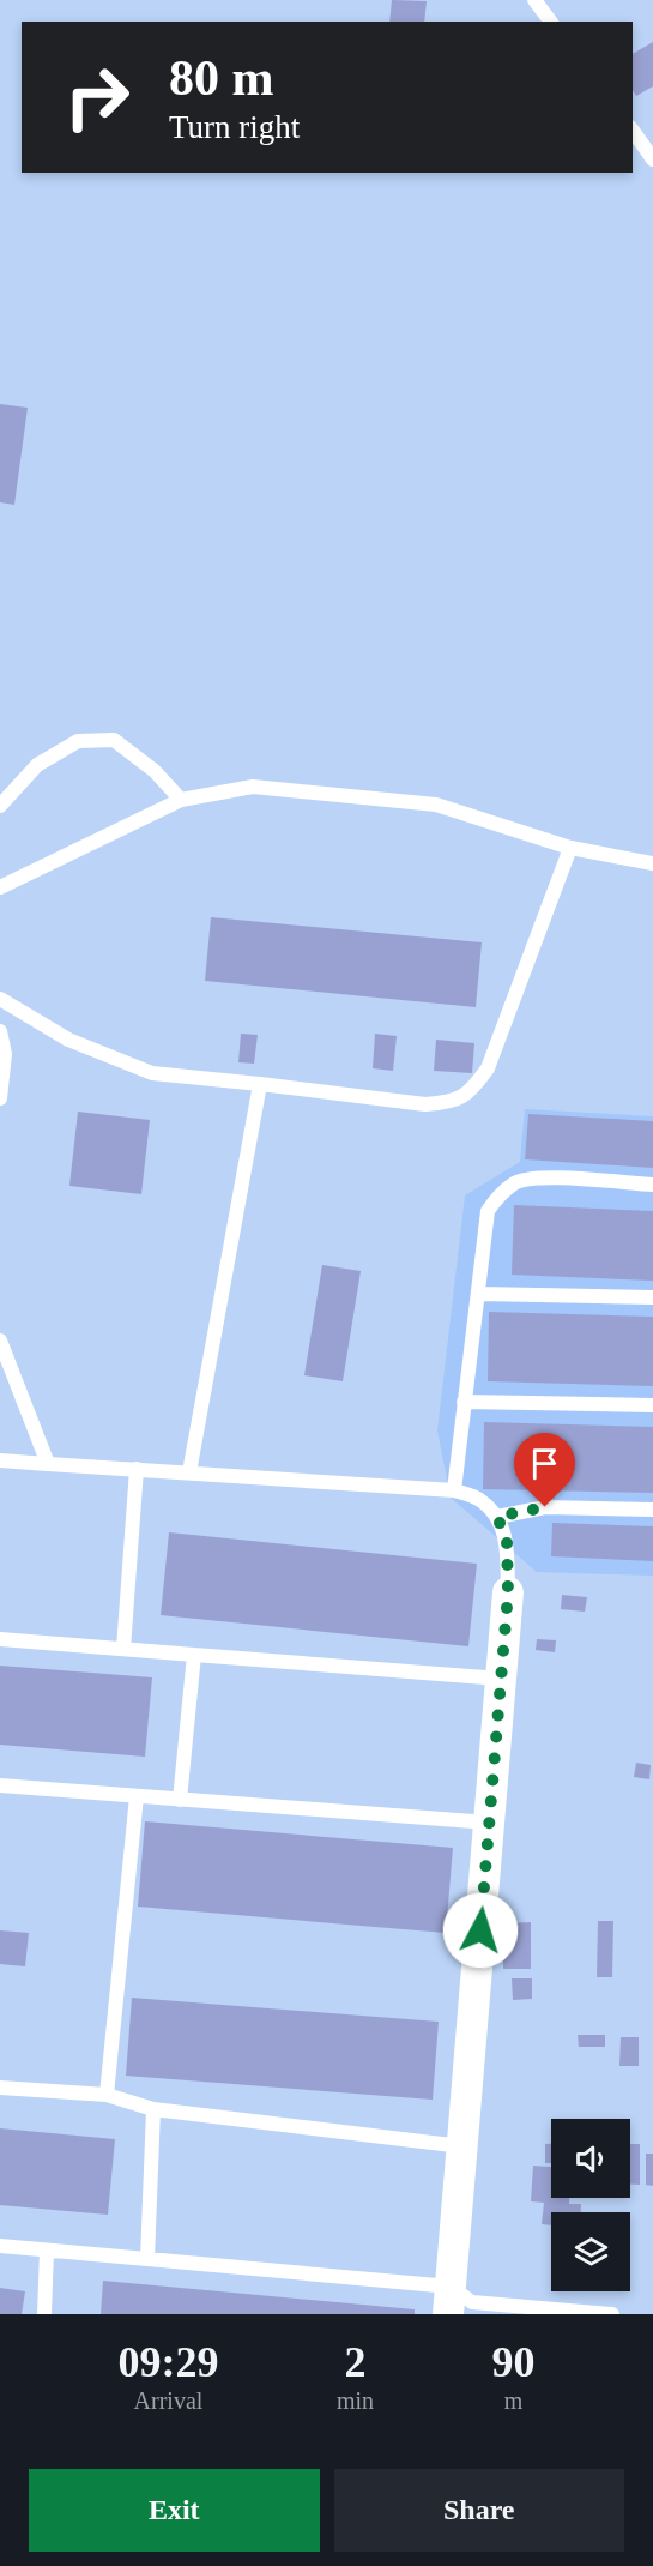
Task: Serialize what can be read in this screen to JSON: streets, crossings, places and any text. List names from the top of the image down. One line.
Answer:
{"page":{"turn":["80 m","Turn right"],"eta":["09:29","Arrival","2","min","90","m"],"buttons":["Exit","Share"]}}
